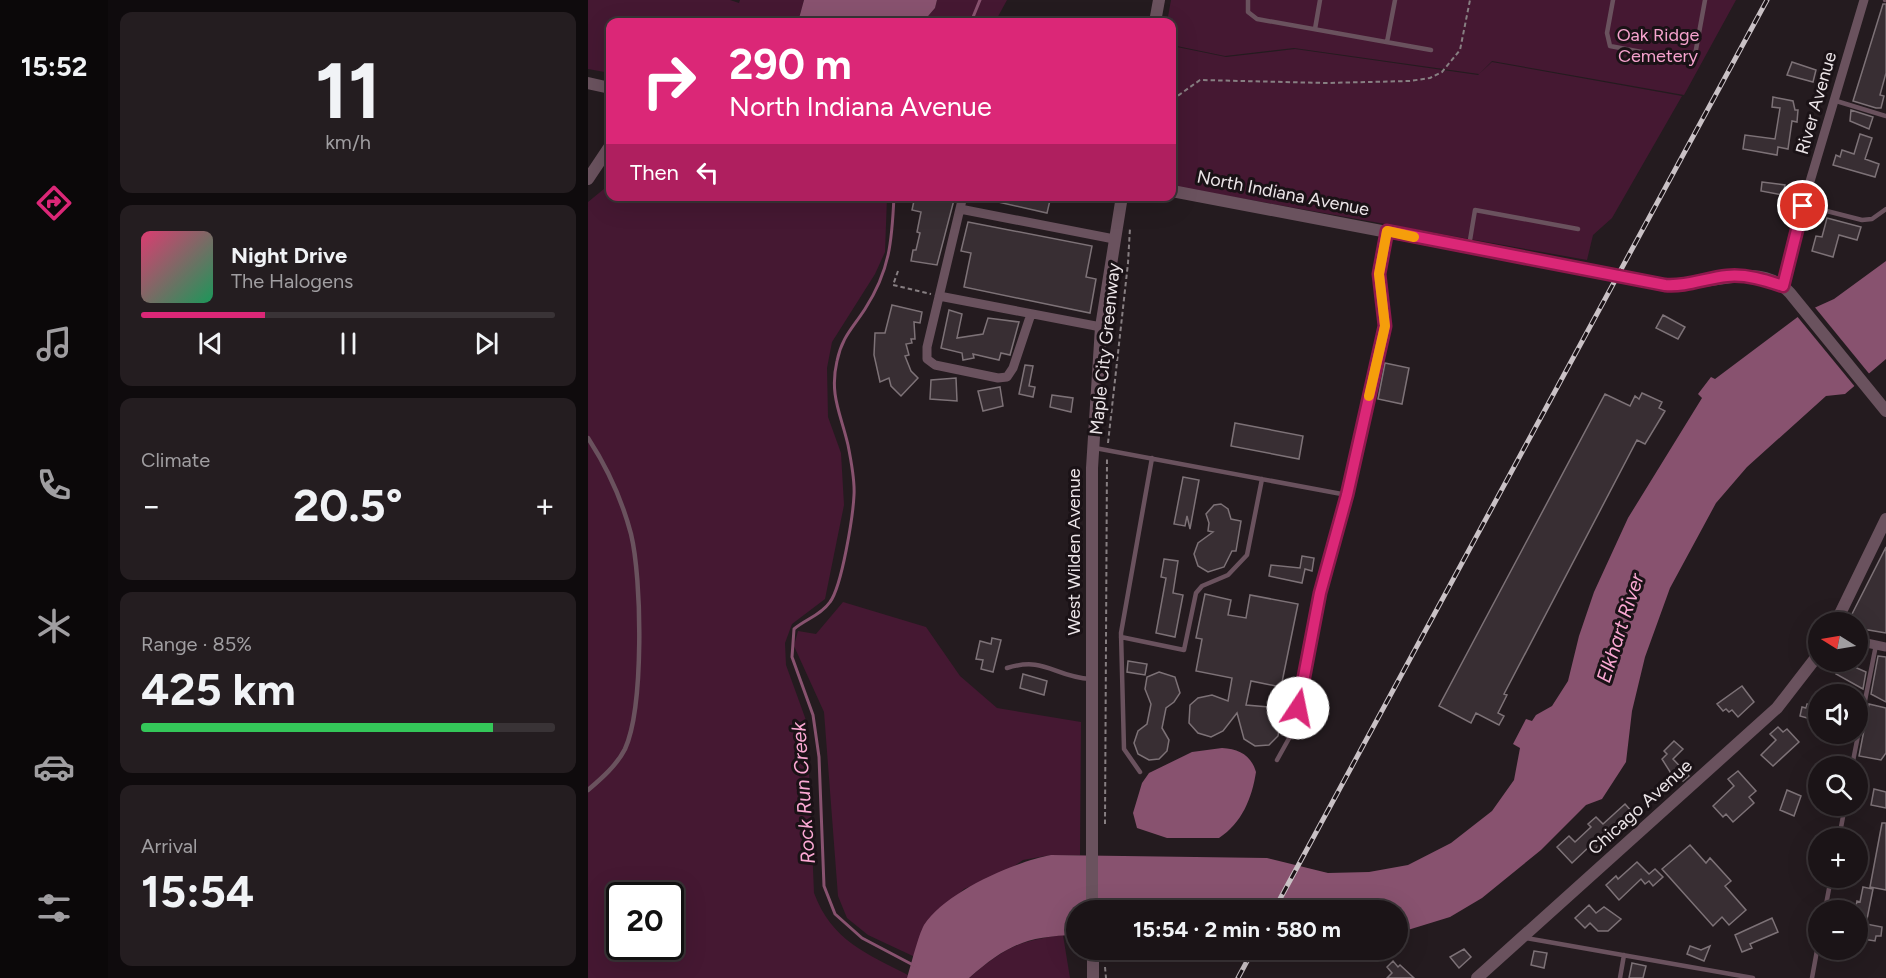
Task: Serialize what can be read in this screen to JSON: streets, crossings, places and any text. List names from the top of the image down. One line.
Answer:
{"streets":{"street":["River Avenue","North Indiana Avenue","West Wilden Avenue","Chicago Avenue"],"path":["Maple City Greenway"]},"crossings":[["River Avenue","North Indiana Avenue"],["Maple City Greenway","West Wilden Avenue"]],"water":["Elkhart River","Rock Run Creek"],"parks":["Oak Ridge Cemetery"],"north":"left","page":{"tabs":"15:52","tile":[["11","km/h"],"Climate",["Range · 85%","425 km"],["Arrival","15:54"]],"turn":["290 m","North Indiana Avenue"],"then":"Then","song":["Night Drive","The Halogens"],"heat":["−","20.5°","+"],"map_buttons":["+","−"],"limit":"20","trip":"15:54 · 2 min · 580 m"}}
